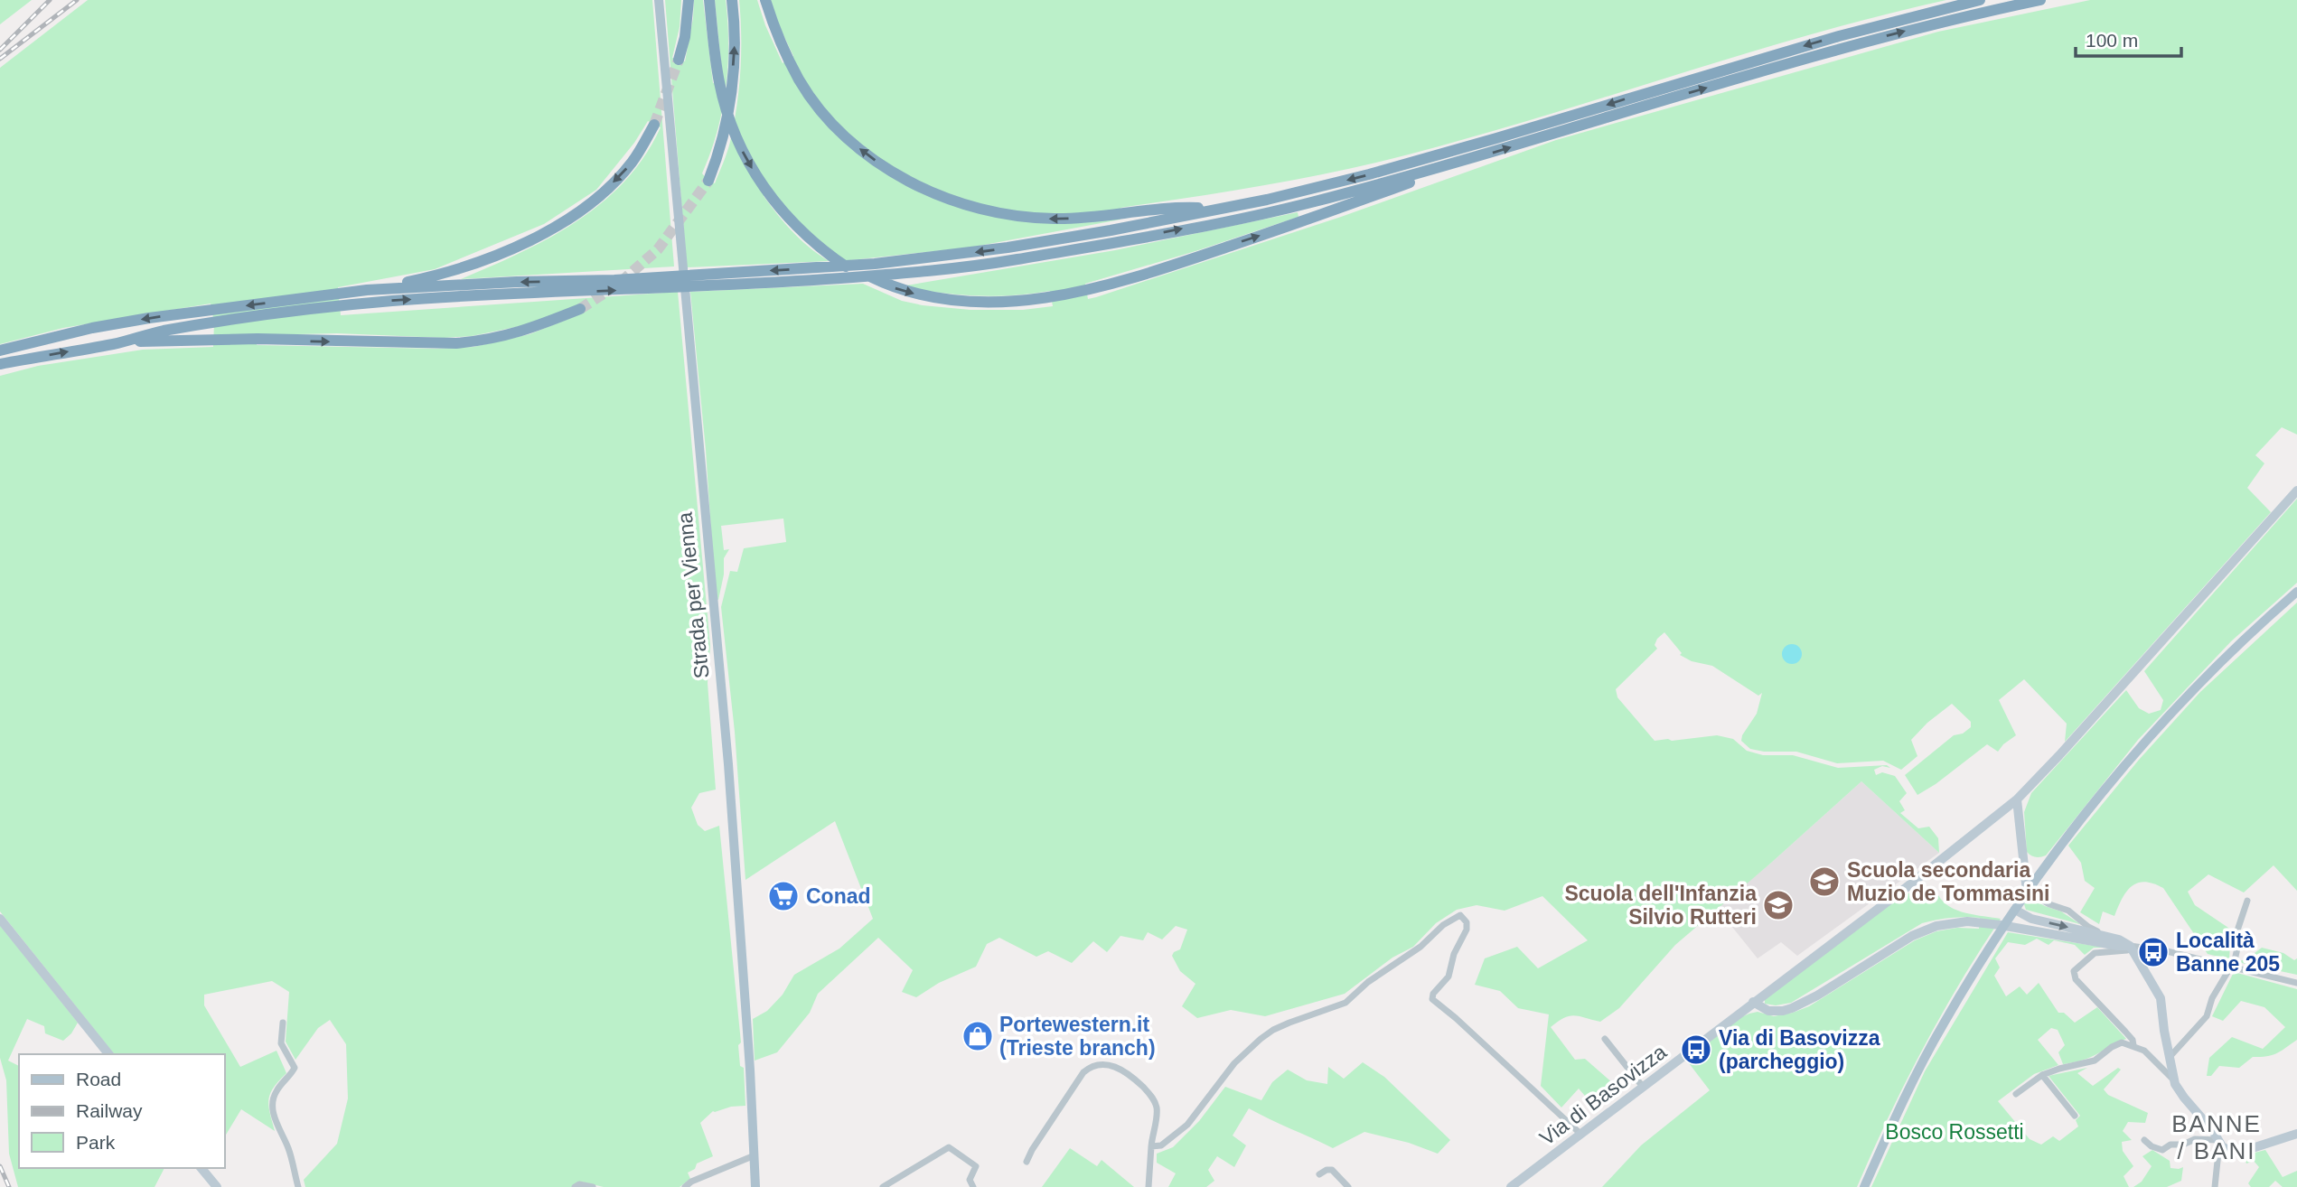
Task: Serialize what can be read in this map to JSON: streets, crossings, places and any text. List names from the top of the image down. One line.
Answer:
{"streets":{"main road":["Strada per Vienna","Via di Basovizza"]},"districts":["BANNE / BANI"],"parks":["Bosco Rossetti"],"places":{"school or university":["Scuola secondaria Muzio de Tommasini","Scuola dell'Infanzia Silvio Rutteri"],"supermarket":["Conad"],"bus stop":["Località Banne 205","Via di Basovizza (parcheggio)"],"shop":["Portewestern.it (Trieste branch)"]},"legend":["Road","Railway","Park"],"scale_bar":"100 m"}
